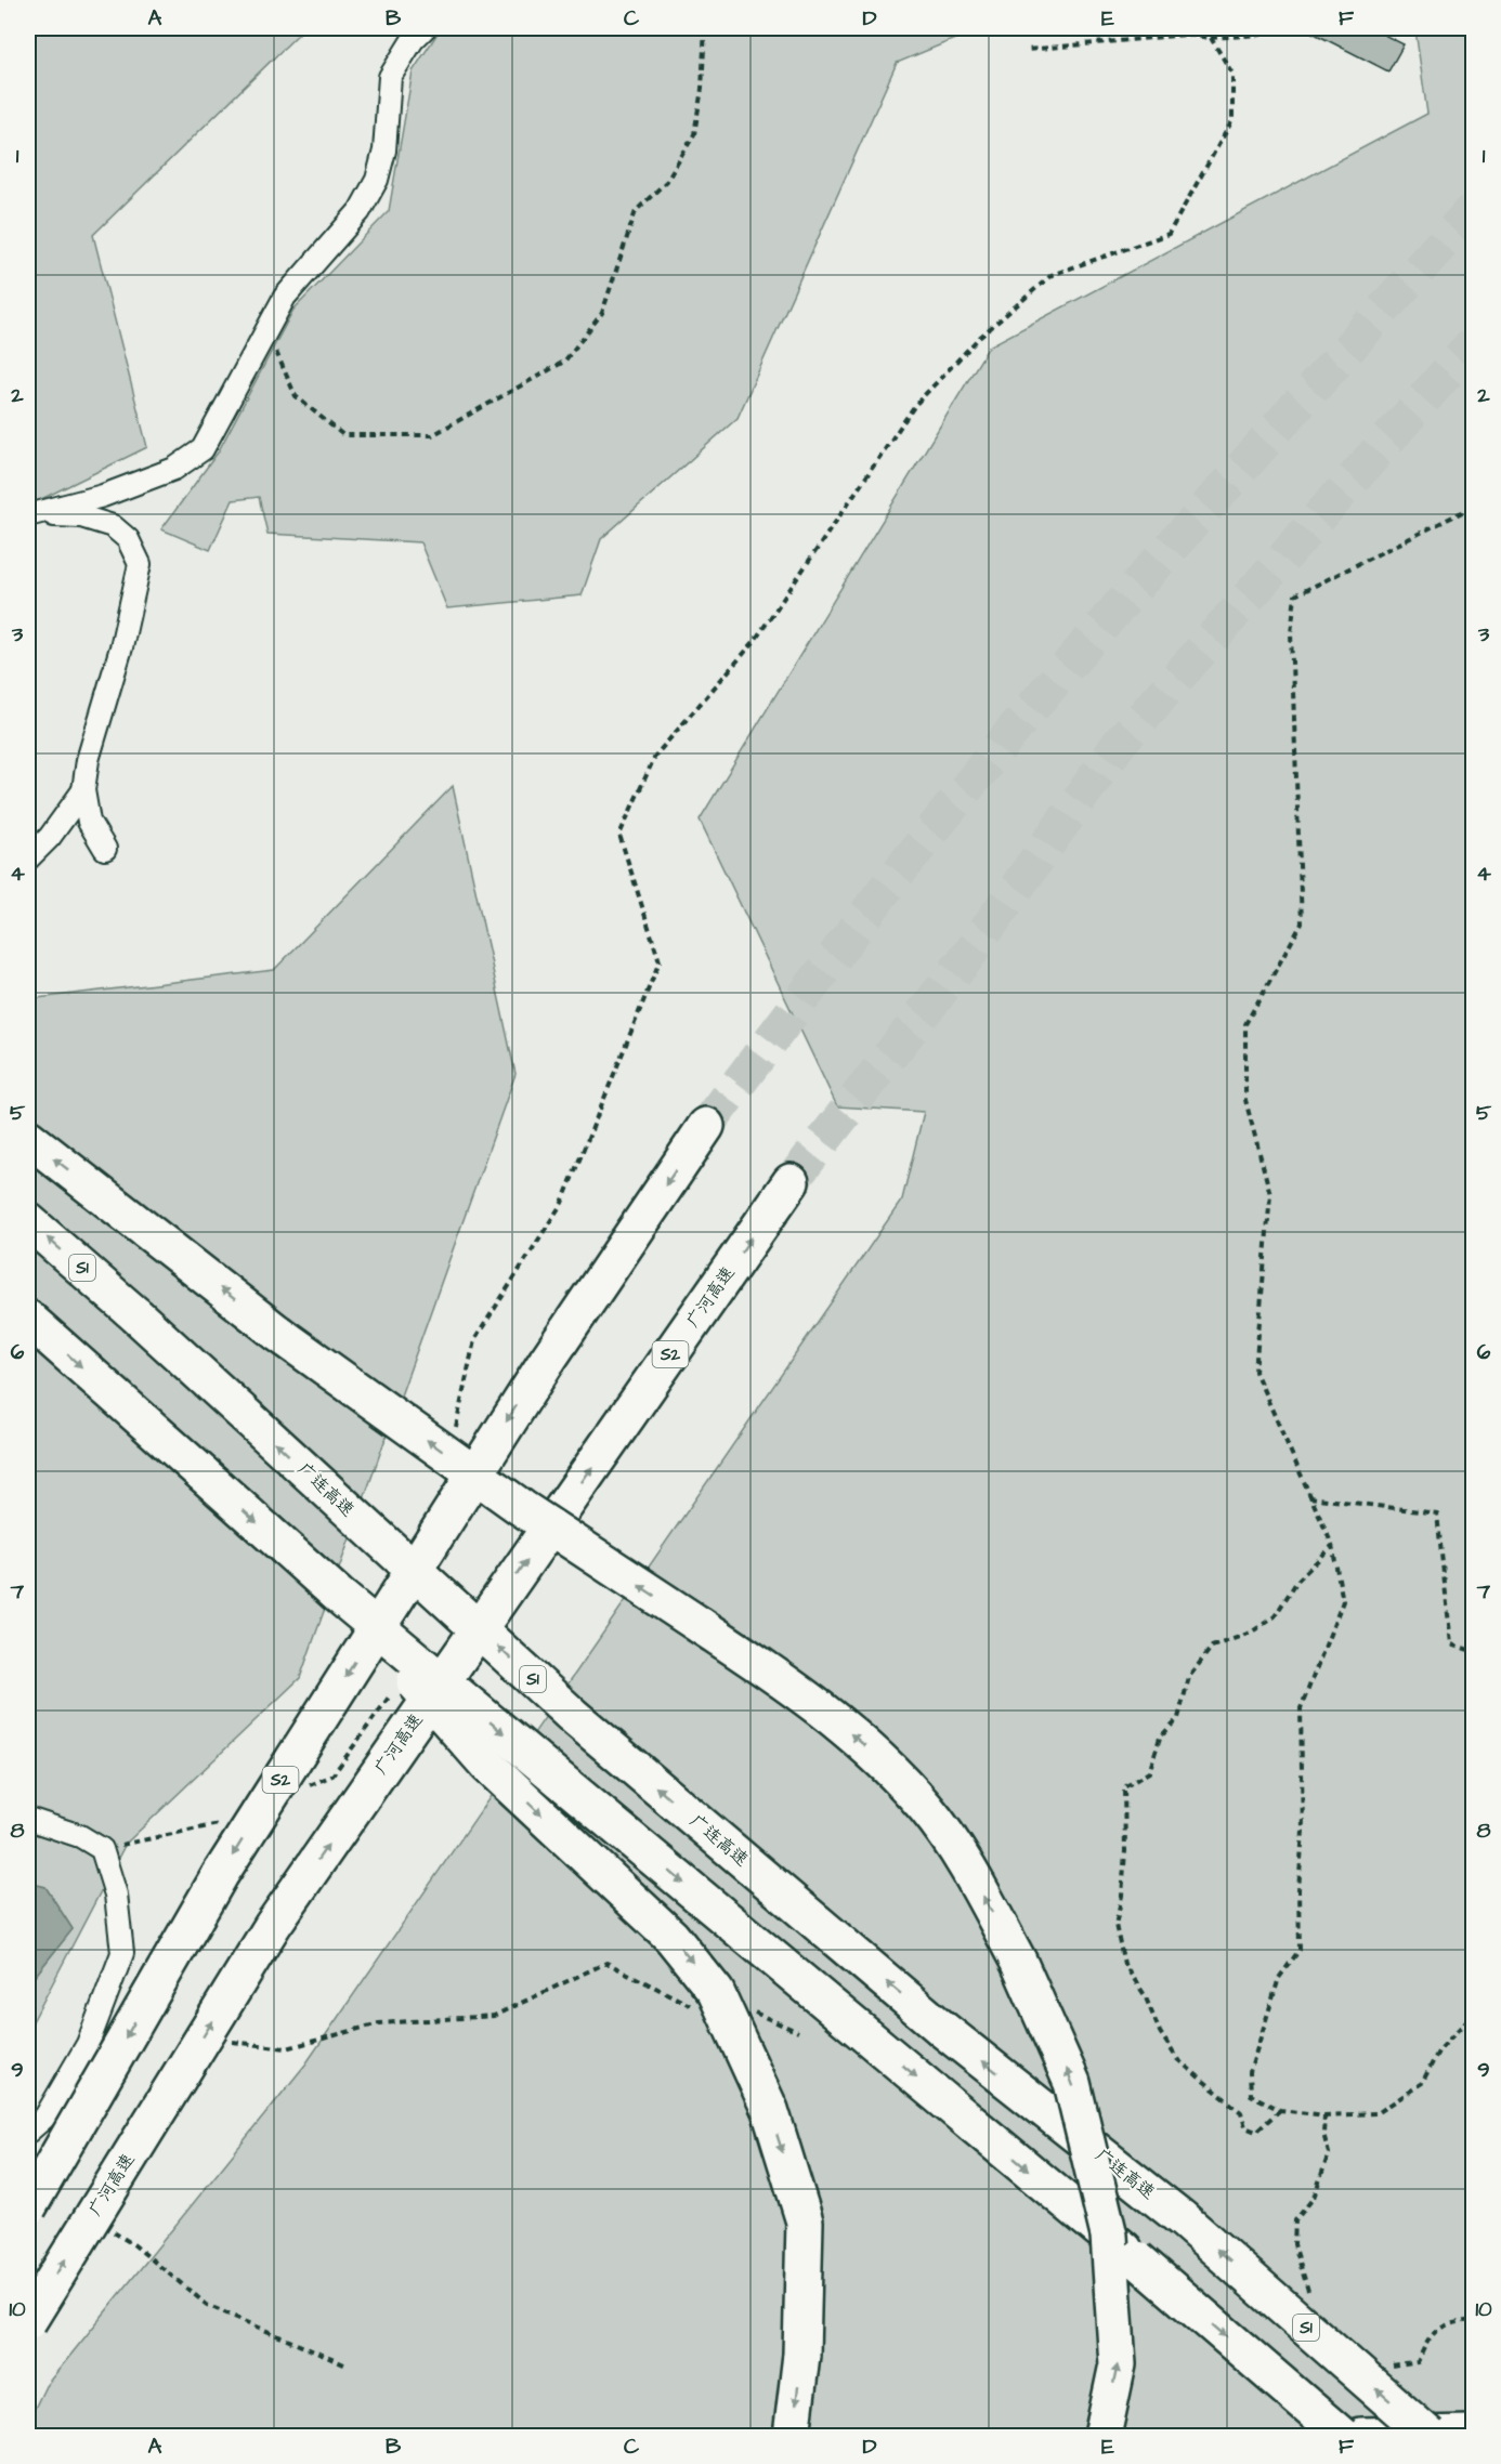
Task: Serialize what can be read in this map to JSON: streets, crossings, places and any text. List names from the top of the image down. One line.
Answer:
{"streets":{"highway":["S1","广河高速","S2","广连高速"]},"grid":{"columns":["A","B","C","D","E","F"],"rows":["1","2","3","4","5","6","7","8","9","10"]}}
